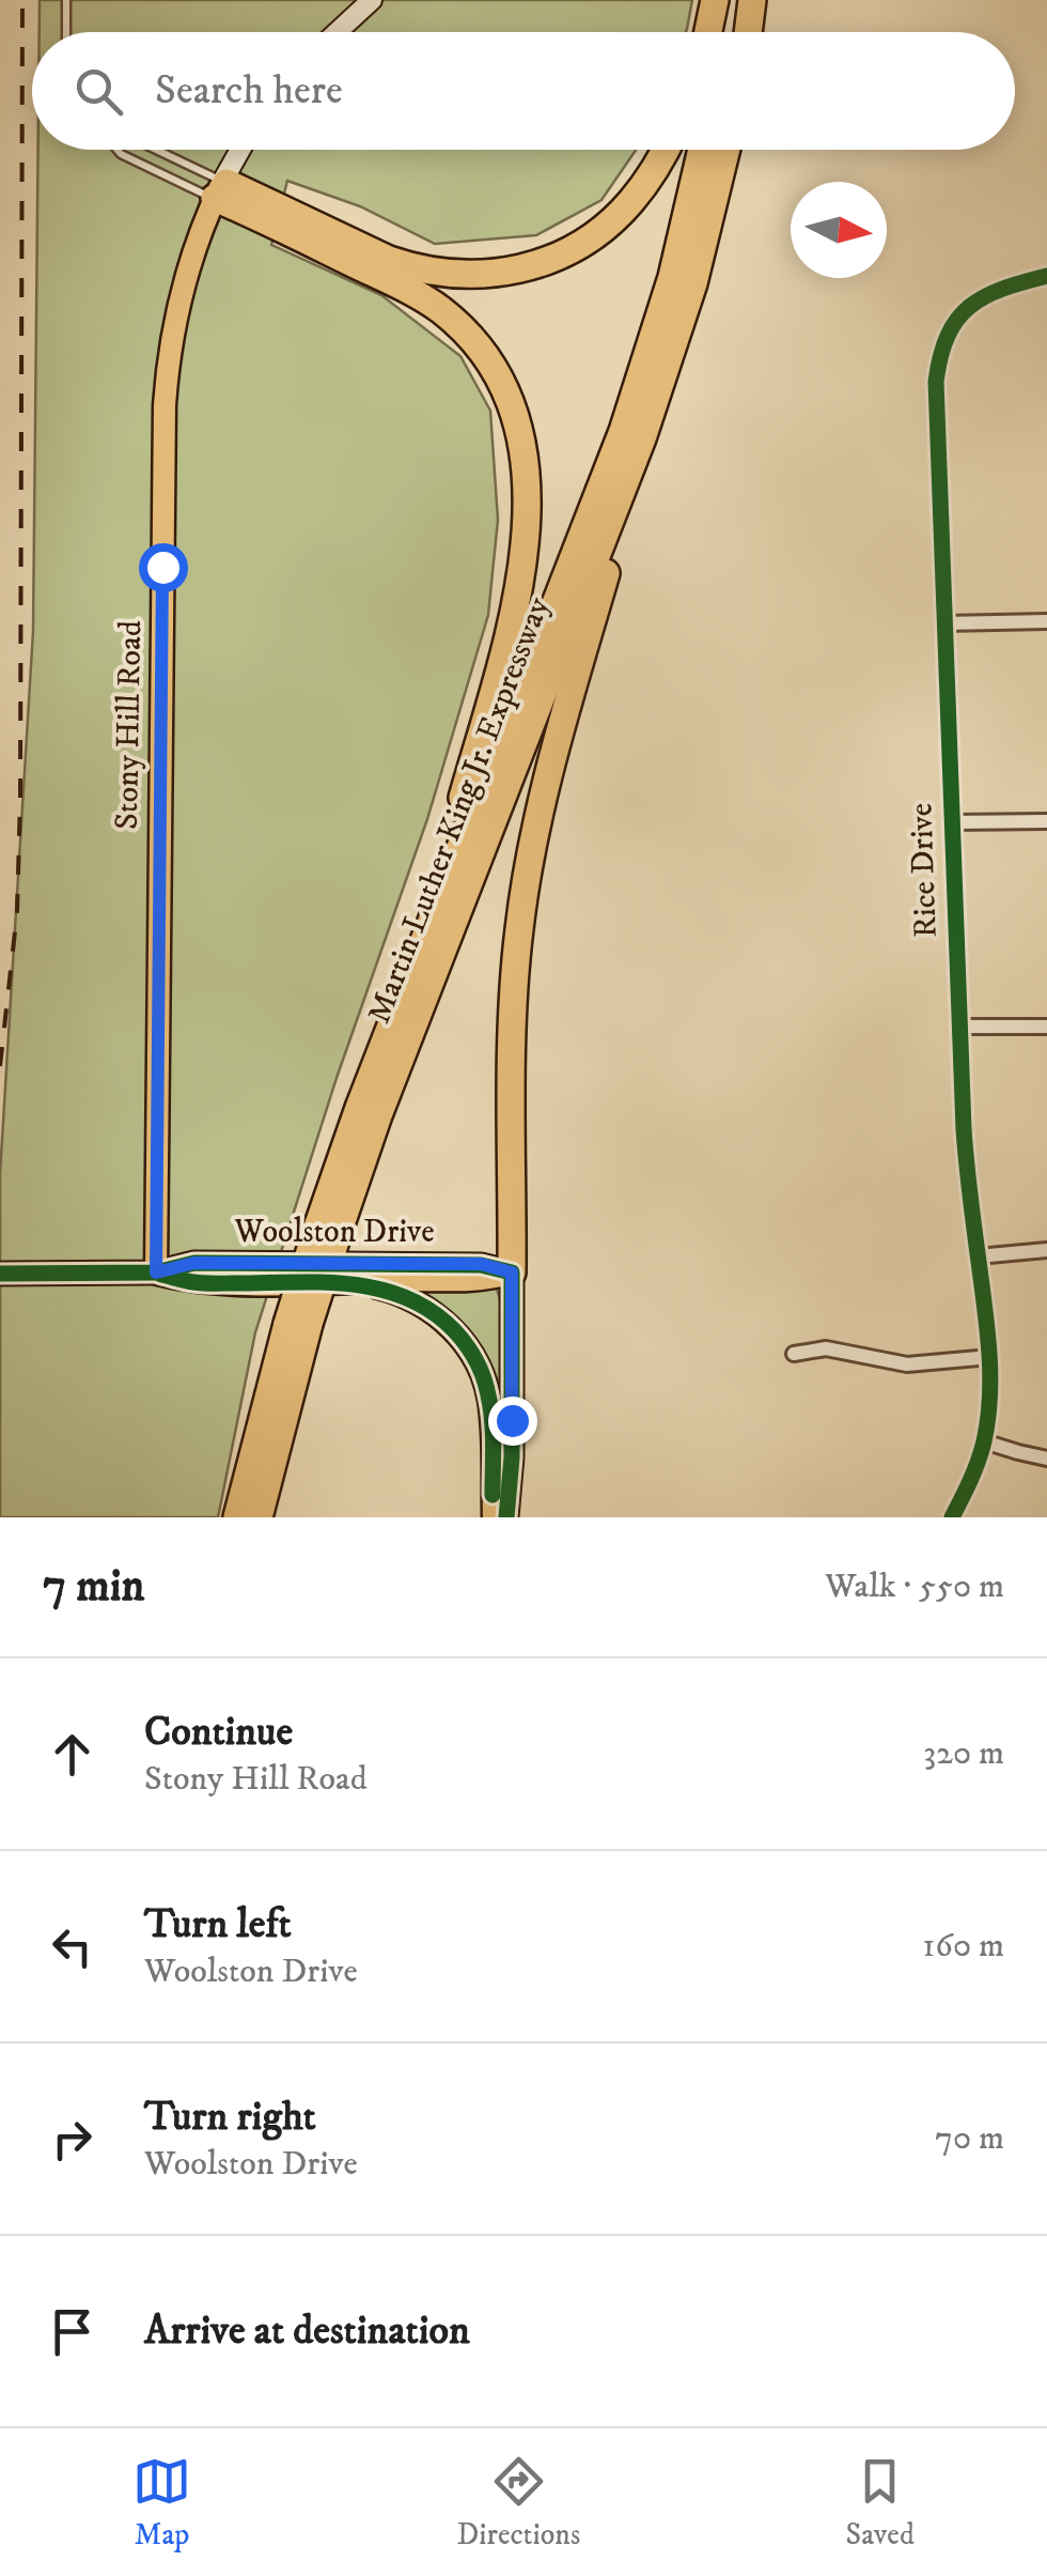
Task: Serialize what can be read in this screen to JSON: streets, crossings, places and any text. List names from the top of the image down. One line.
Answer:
{"streets":{"highway":["Martin Luther King Jr. Expressway"],"main road":["Stony Hill Road","Woolston Drive"],"street":["Rice Drive"]},"crossings":[["Stony Hill Road","Woolston Drive"]],"north":"right","page":{"search":"Search here","heading":["7 min","Walk · 550 m"],"list":[["Continue","Stony Hill Road","320 m"],["Turn left","Woolston Drive","160 m"],["Turn right","Woolston Drive","70 m"],"Arrive at destination"],"nav":["Map","Directions","Saved"]}}
